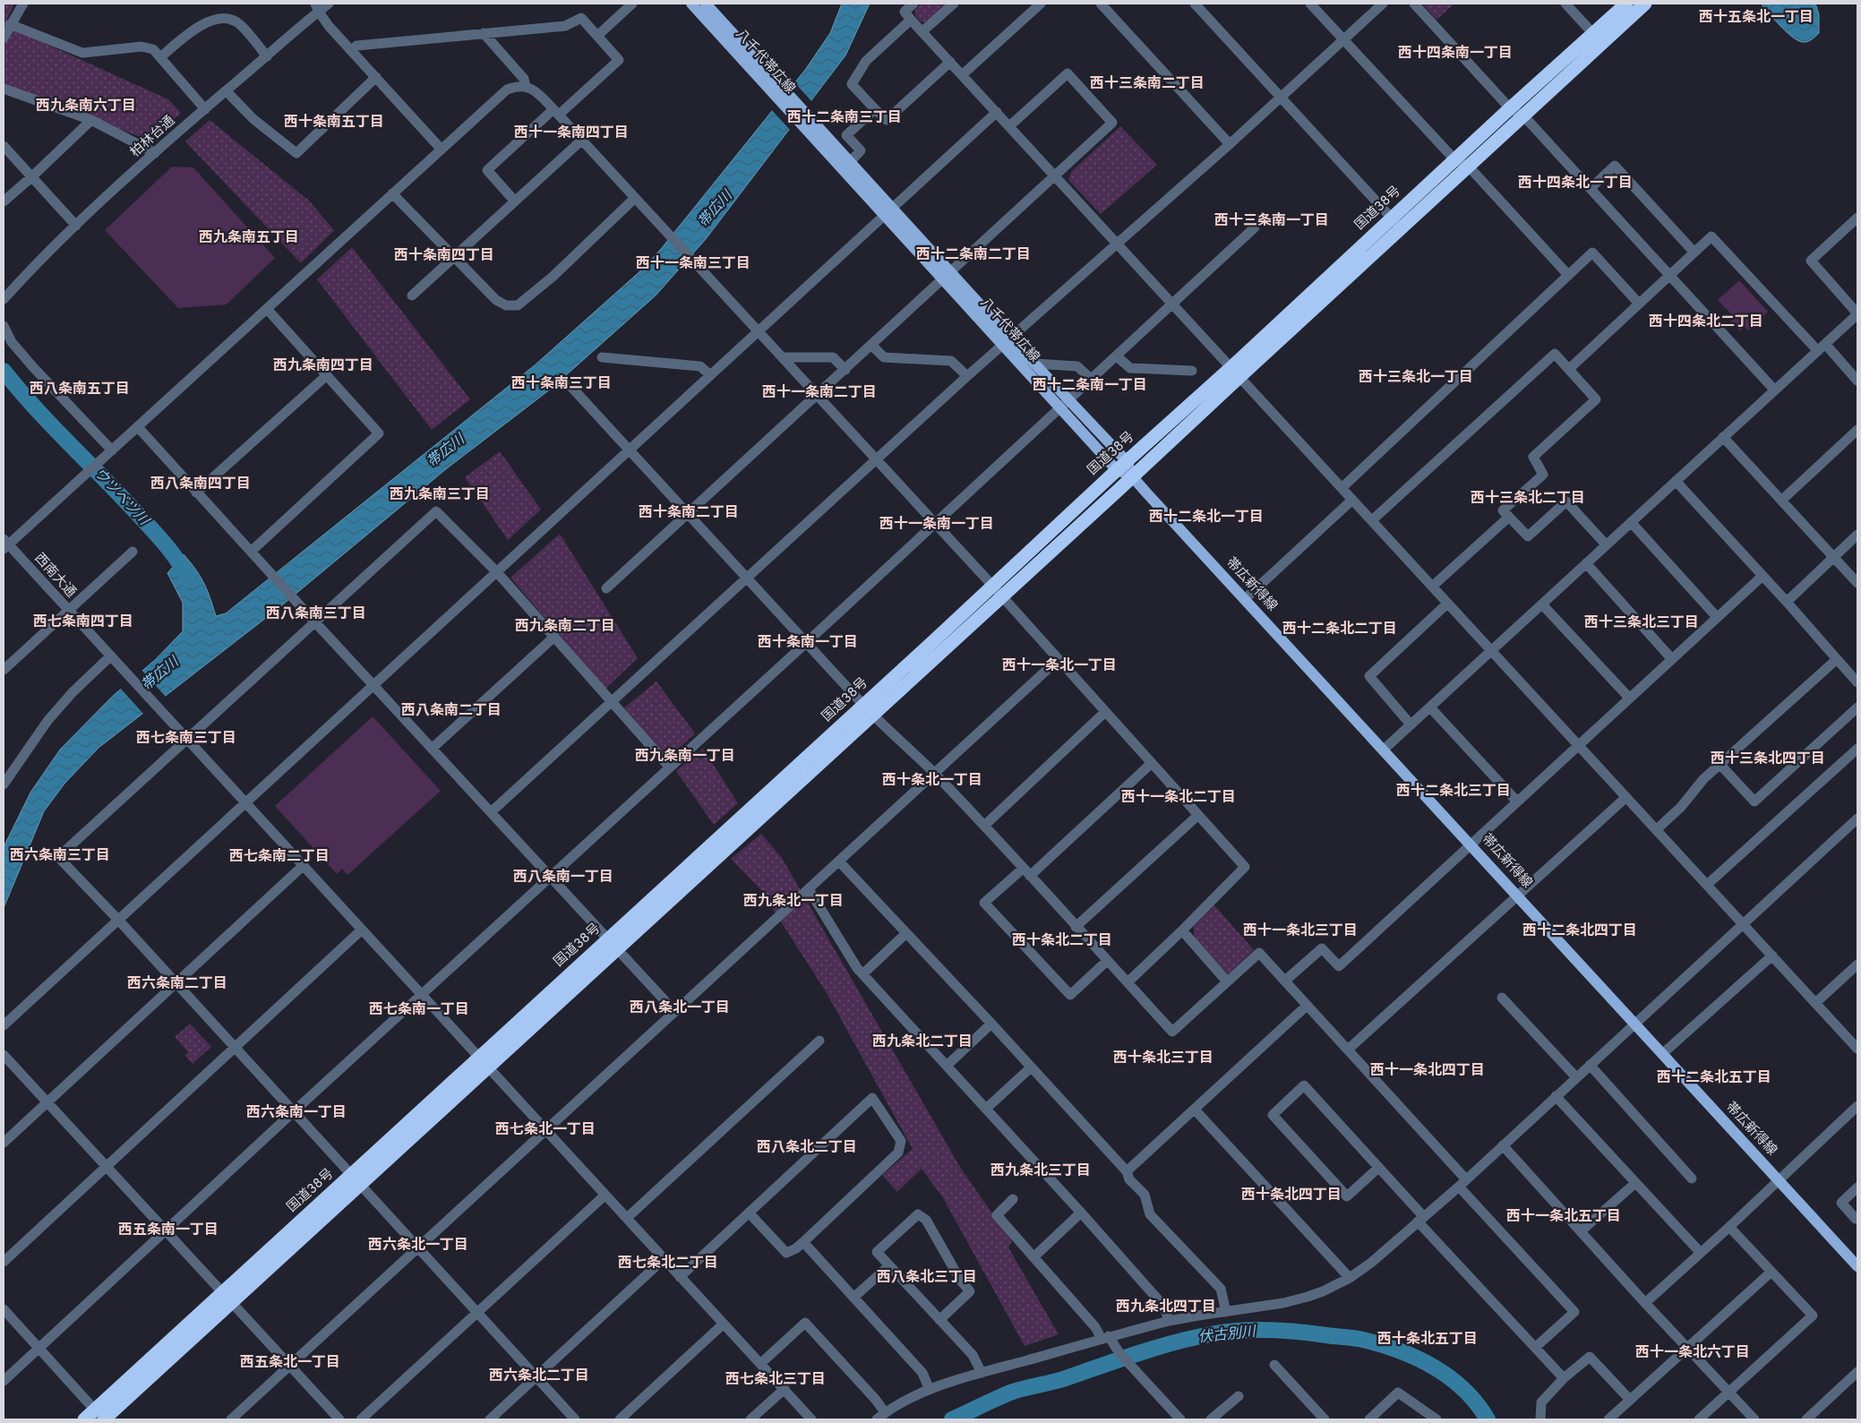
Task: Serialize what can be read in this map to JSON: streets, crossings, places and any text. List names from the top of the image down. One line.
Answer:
{"streets":{"highway":["国道38号"],"main road":["八千代帯広線","帯広新得線"],"street":["柏林台通","西南大通"]},"crossings":[["八千代帯広線","国道38号"],["八千代帯広線","帯広新得線"],["国道38号","西南大通"],["国道38号","帯広新得線"]],"districts":["西十五条北一丁目","西十四条南一丁目","西十三条南二丁目","西九条南六丁目","西十二条南三丁目","西十条南五丁目","西十一条南四丁目","西十四条北一丁目","西十三条南一丁目","西九条南五丁目","西十二条南二丁目","西十条南四丁目","西十一条南三丁目","西十四条北二丁目","西九条南四丁目","西十三条北一丁目","西十条南三丁目","西十二条南一丁目","西八条南五丁目","西十一条南二丁目","西八条南四丁目","西九条南三丁目","西十三条北二丁目","西十条南二丁目","西十二条北一丁目","西十一条南一丁目","西八条南三丁目","西七条南四丁目","西十三条北三丁目","西九条南二丁目","西十二条北二丁目","西十条南一丁目","西十一条北一丁目","西八条南二丁目","西七条南三丁目","西九条南一丁目","西十三条北四丁目","西十条北一丁目","西十二条北三丁目","西十一条北二丁目","西六条南三丁目","西七条南二丁目","西八条南一丁目","西九条北一丁目","西十一条北三丁目","西十二条北四丁目","西十条北二丁目","西六条南二丁目","西八条北一丁目","西七条南一丁目","西九条北二丁目","西十条北三丁目","西十一条北四丁目","西十二条北五丁目","西六条南一丁目","西七条北一丁目","西八条北二丁目","西九条北三丁目","西十条北四丁目","西十一条北五丁目","西五条南一丁目","西六条北一丁目","西七条北二丁目","西八条北三丁目","西九条北四丁目","西十条北五丁目","西十一条北六丁目","西五条北一丁目","西六条北二丁目","西七条北三丁目"],"water":["帯広川","ウツベツ川","伏古別川"]}
